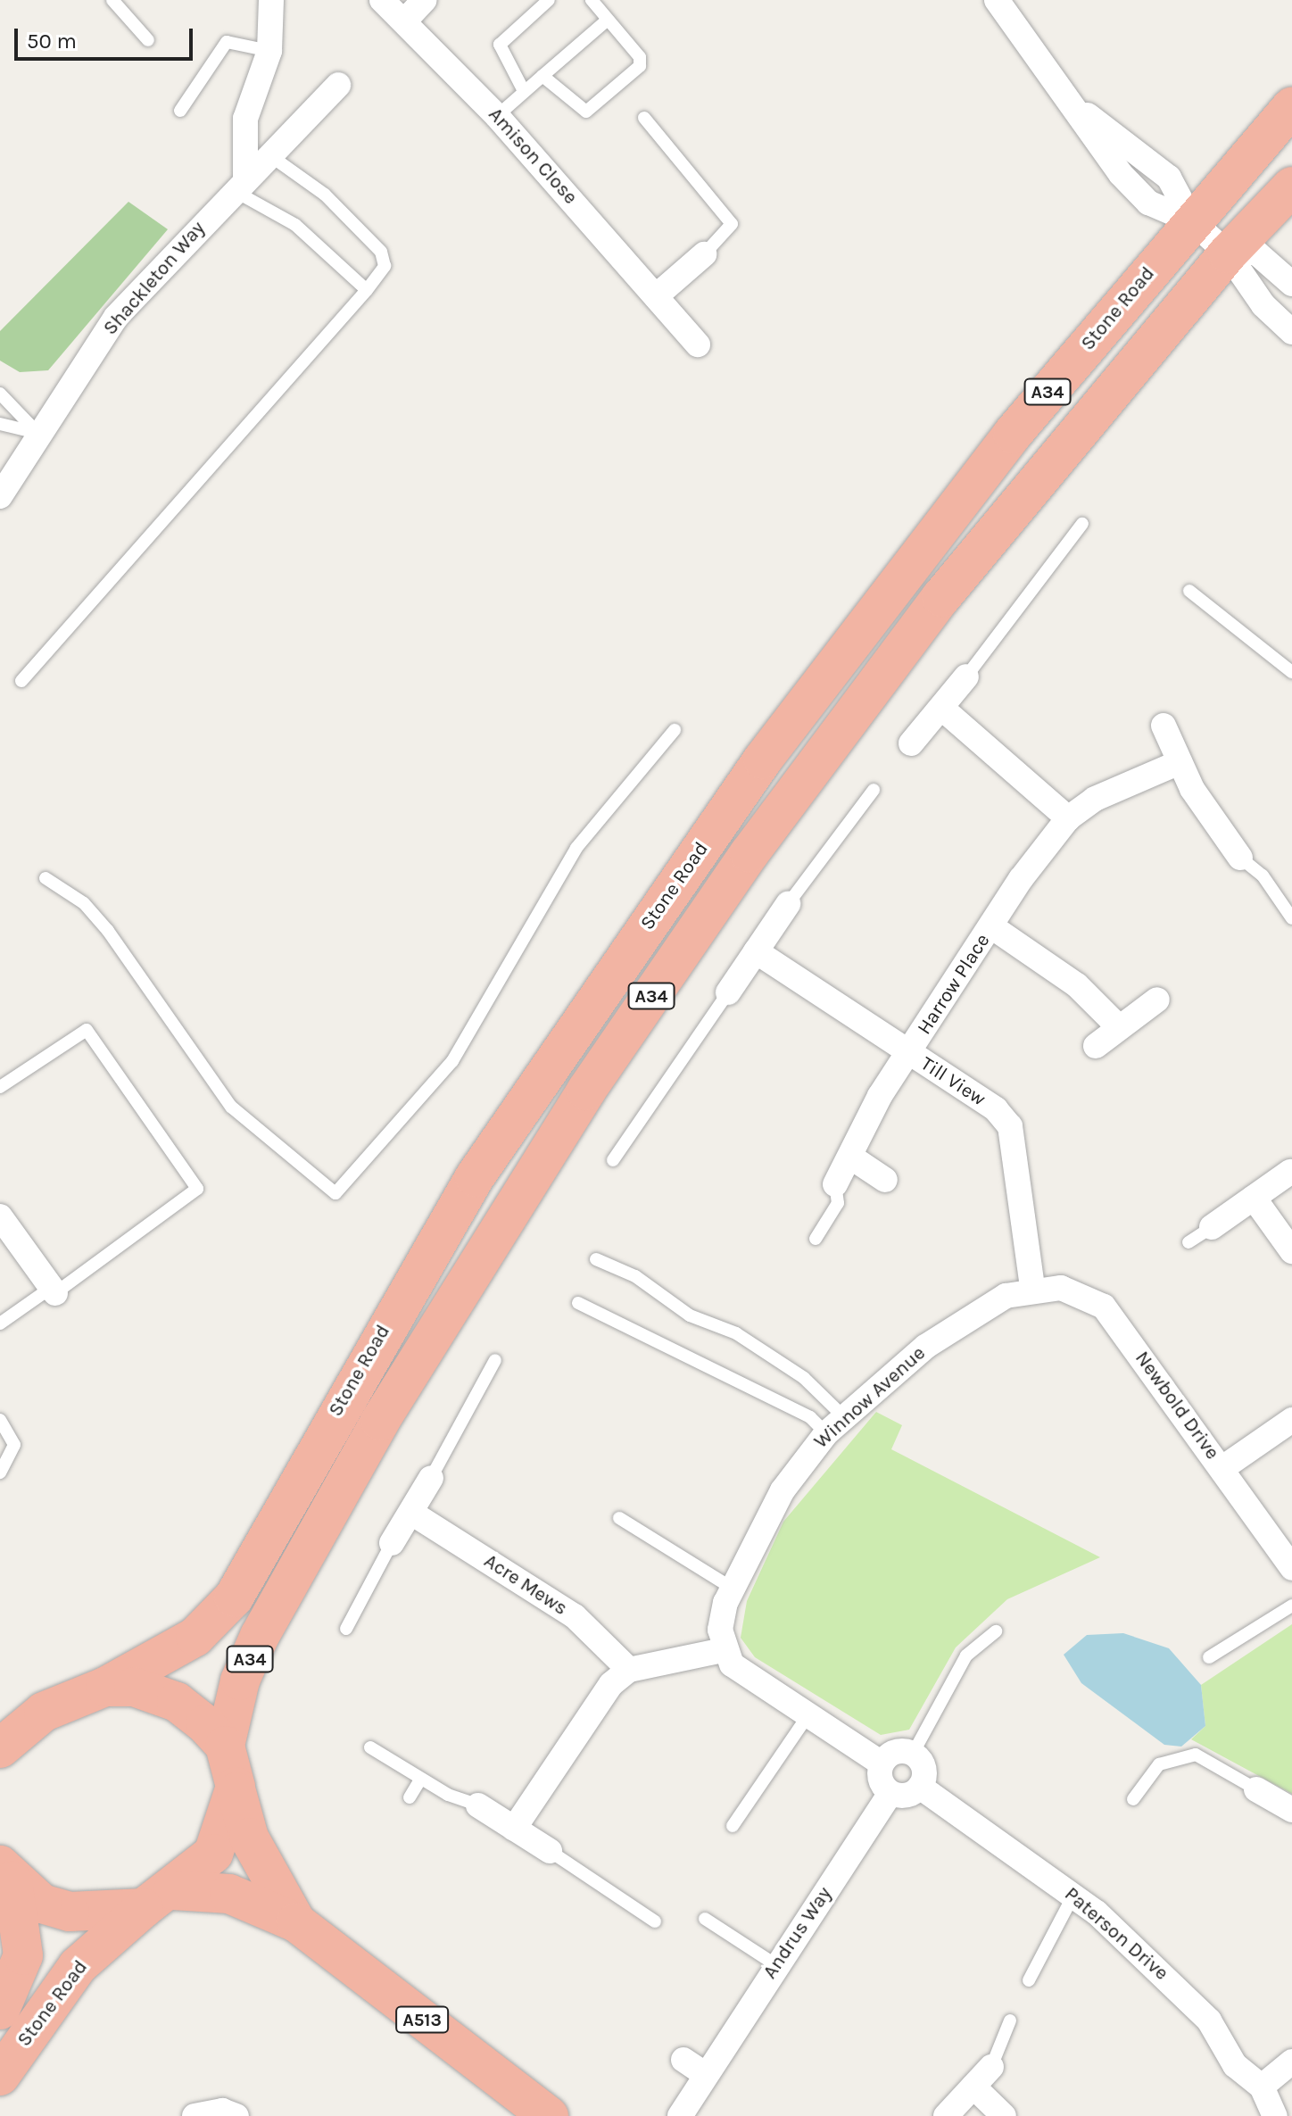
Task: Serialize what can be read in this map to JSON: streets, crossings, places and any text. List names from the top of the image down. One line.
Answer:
{"streets":{"highway":["Stone Road","A34","A513"],"street":["Amison Close","Shackleton Way","Harrow Place","Till View","Winnow Avenue","Newbold Drive","Acre Mews","Andrus Way","Paterson Drive"]},"crossings":[["Stone Road","A513"],["Harrow Place","Till View"],["Till View","Winnow Avenue"],["Till View","Newbold Drive"],["Winnow Avenue","Newbold Drive"],["Andrus Way","Paterson Drive"]],"scale_bar":"50 m"}
